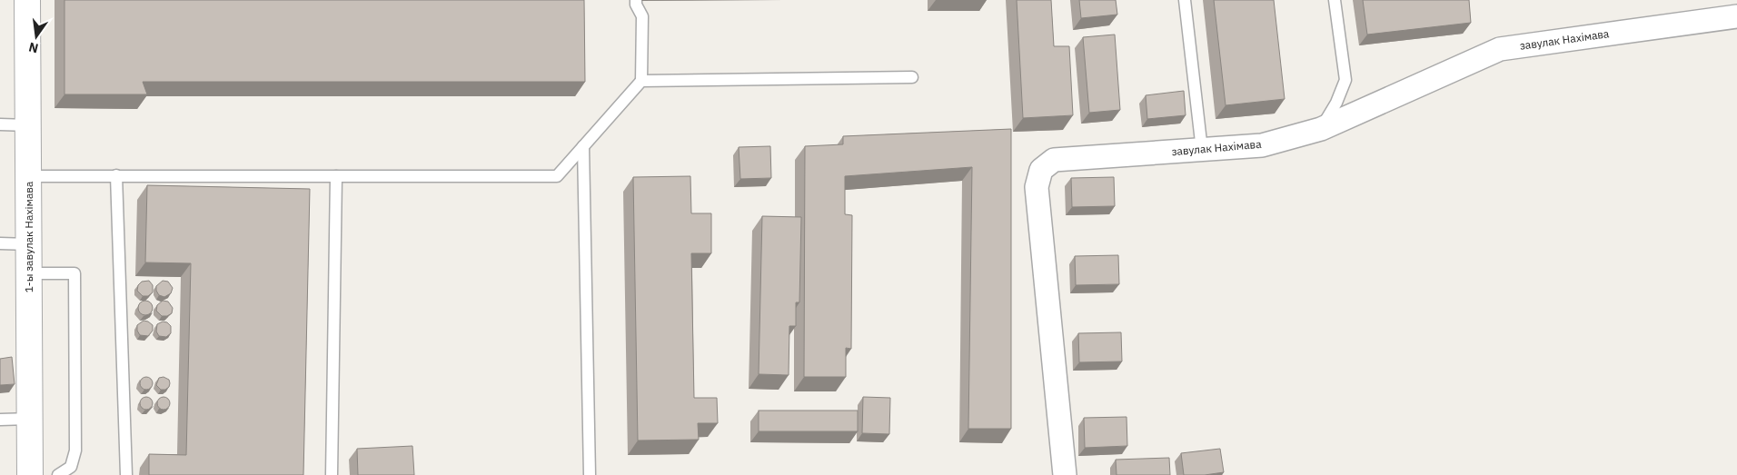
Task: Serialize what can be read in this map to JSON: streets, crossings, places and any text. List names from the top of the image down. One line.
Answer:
{"streets":{"street":["завулак Нахімава","1-ы завулак Нахімава"]},"north":"bottom"}
